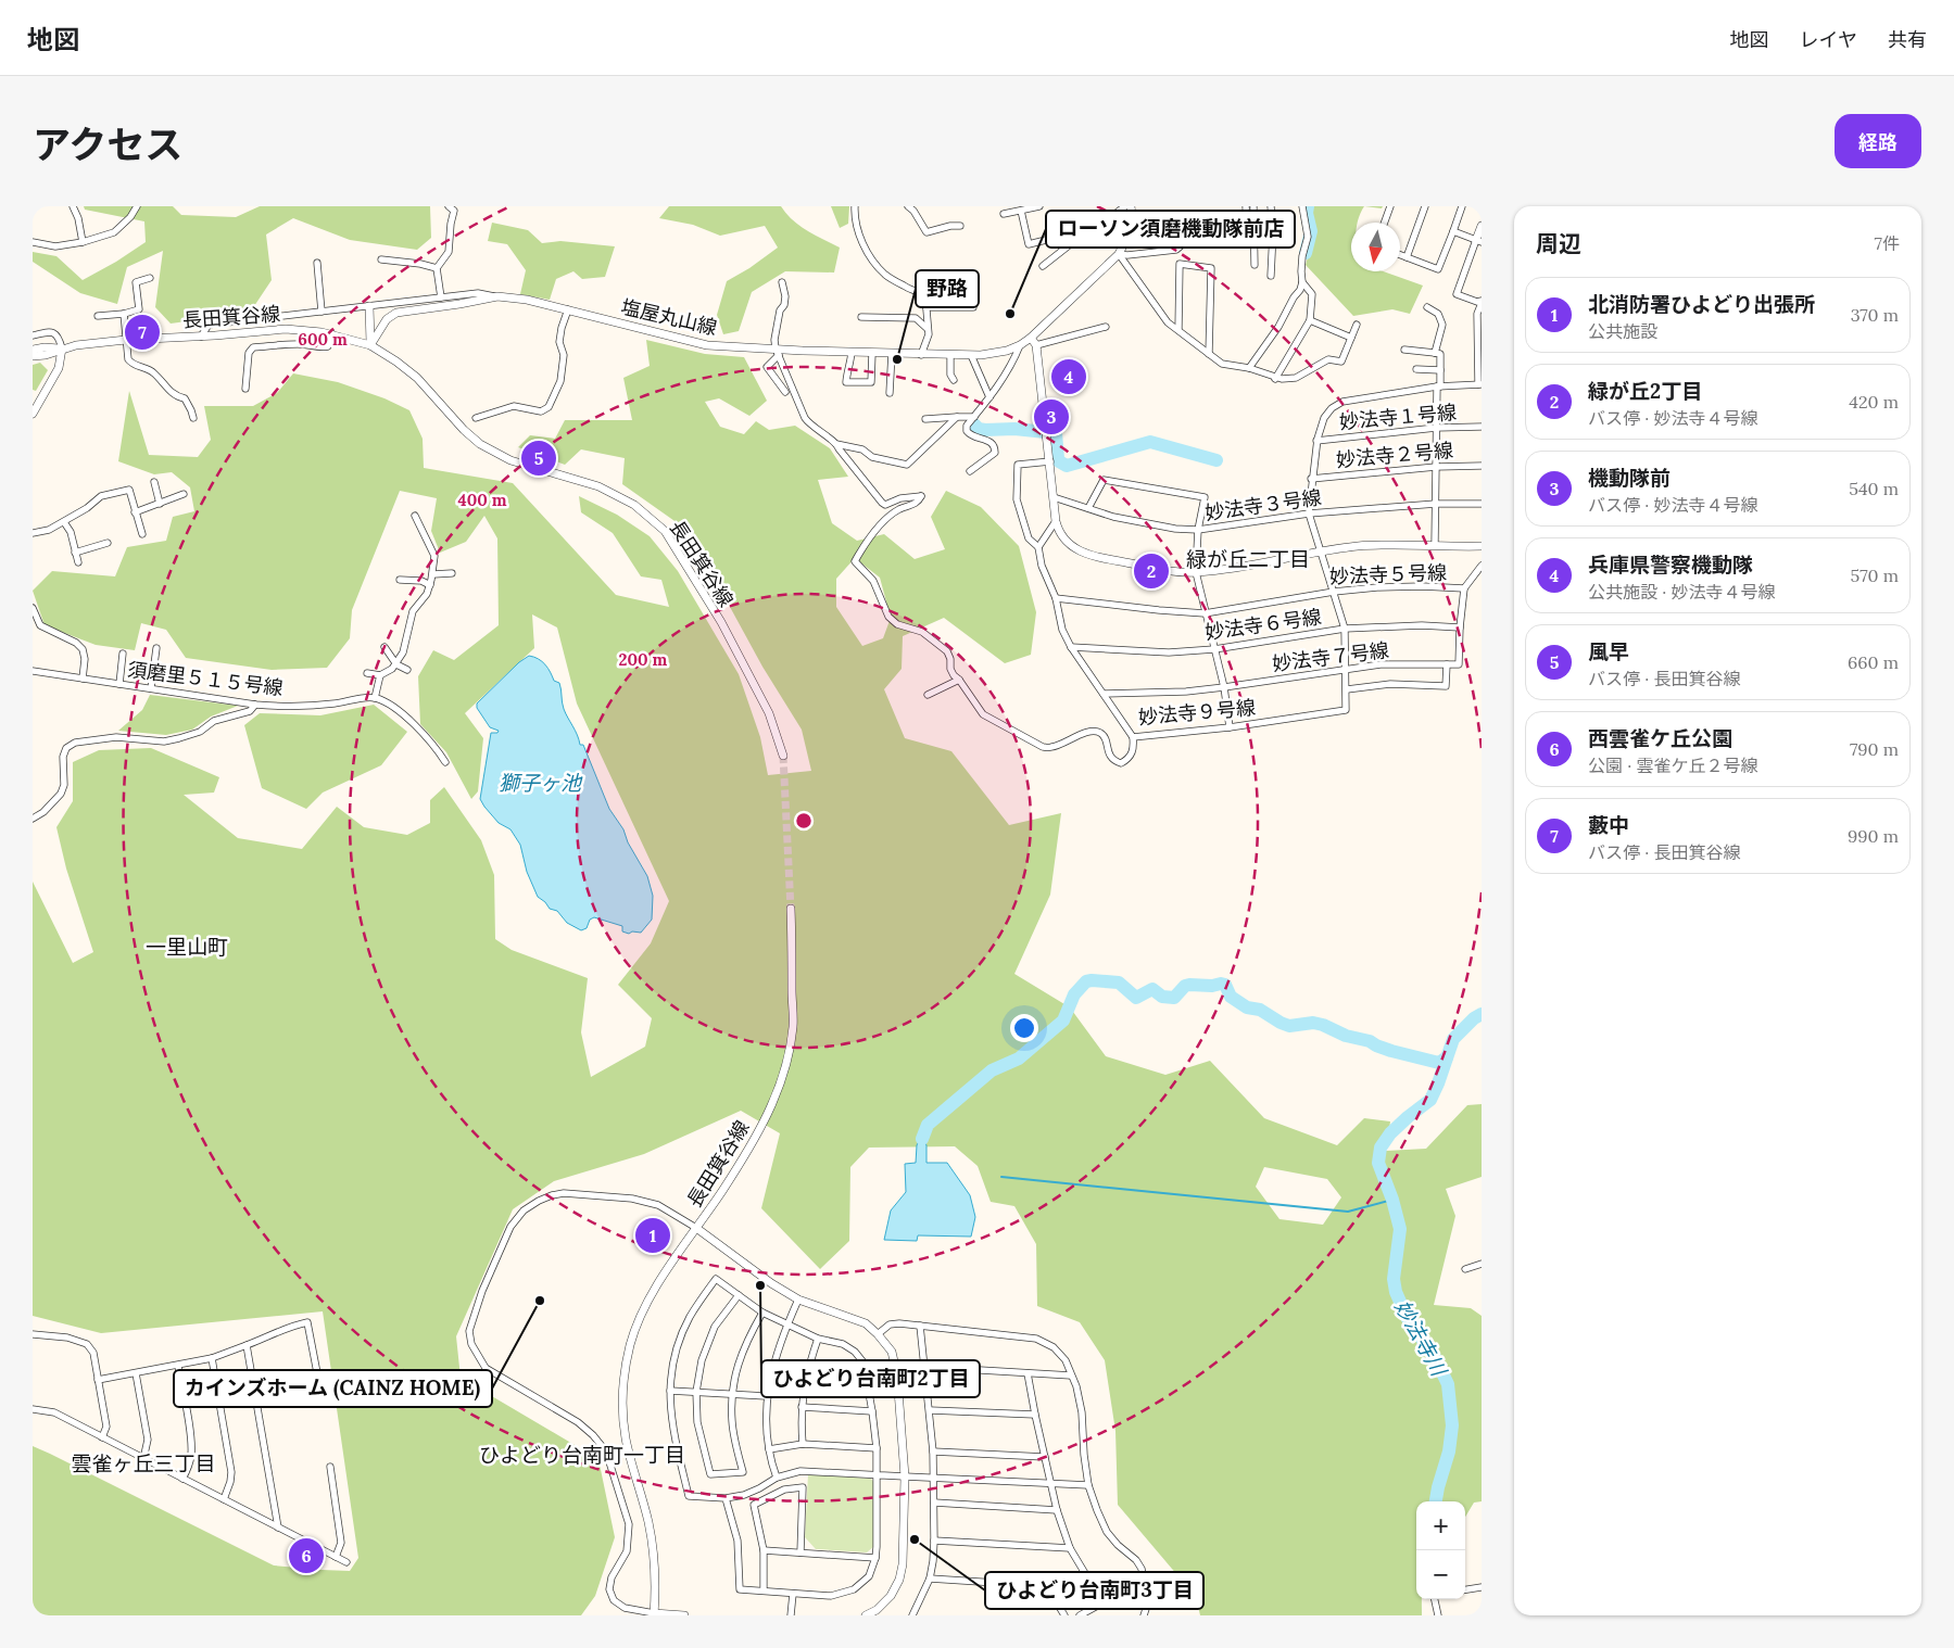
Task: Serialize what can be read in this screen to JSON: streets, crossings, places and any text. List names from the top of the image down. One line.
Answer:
{"streets":{"street":["長田箕谷線","塩屋丸山線","妙法寺１号線","妙法寺２号線","妙法寺３号線","妙法寺５号線","妙法寺６号線","妙法寺７号線","須磨里５１５号線","妙法寺９号線"]},"crossings":[["長田箕谷線","塩屋丸山線"],["妙法寺３号線","妙法寺９号線"],["妙法寺５号線","妙法寺９号線"],["妙法寺６号線","妙法寺９号線"],["妙法寺７号線","妙法寺９号線"]],"districts":["緑が丘二丁目","一里山町","ひよどり台南町一丁目","雲雀ヶ丘三丁目"],"water":["獅子ヶ池","妙法寺川"],"places":["ローソン須磨機動隊前店","野路","ひよどり台南町2丁目","カインズホーム (CAINZ HOME)","ひよどり台南町3丁目"],"north":"bottom","page":{"header":"地図","nav":["地図","レイヤ","共有"],"title":"アクセス","buttons":"経路","heading":["周辺","7件"],"list":[{"mark":"1","name":"北消防署ひよどり出張所","note":"公共施設","value":"370 m"},{"mark":"2","name":"緑が丘2丁目","note":"バス停 · 妙法寺４号線","value":"420 m"},{"mark":"3","name":"機動隊前","note":"バス停 · 妙法寺４号線","value":"540 m"},{"mark":"4","name":"兵庫県警察機動隊","note":"公共施設 · 妙法寺４号線","value":"570 m"},{"mark":"5","name":"風早","note":"バス停 · 長田箕谷線","value":"660 m"},{"mark":"6","name":"西雲雀ケ丘公園","note":"公園 · 雲雀ケ丘２号線","value":"790 m"},{"mark":"7","name":"藪中","note":"バス停 · 長田箕谷線","value":"990 m"}],"pins":["7","4","3","5","2","1","6"],"map_buttons":["+","−"]},"rings":["600 m","400 m","200 m"]}
